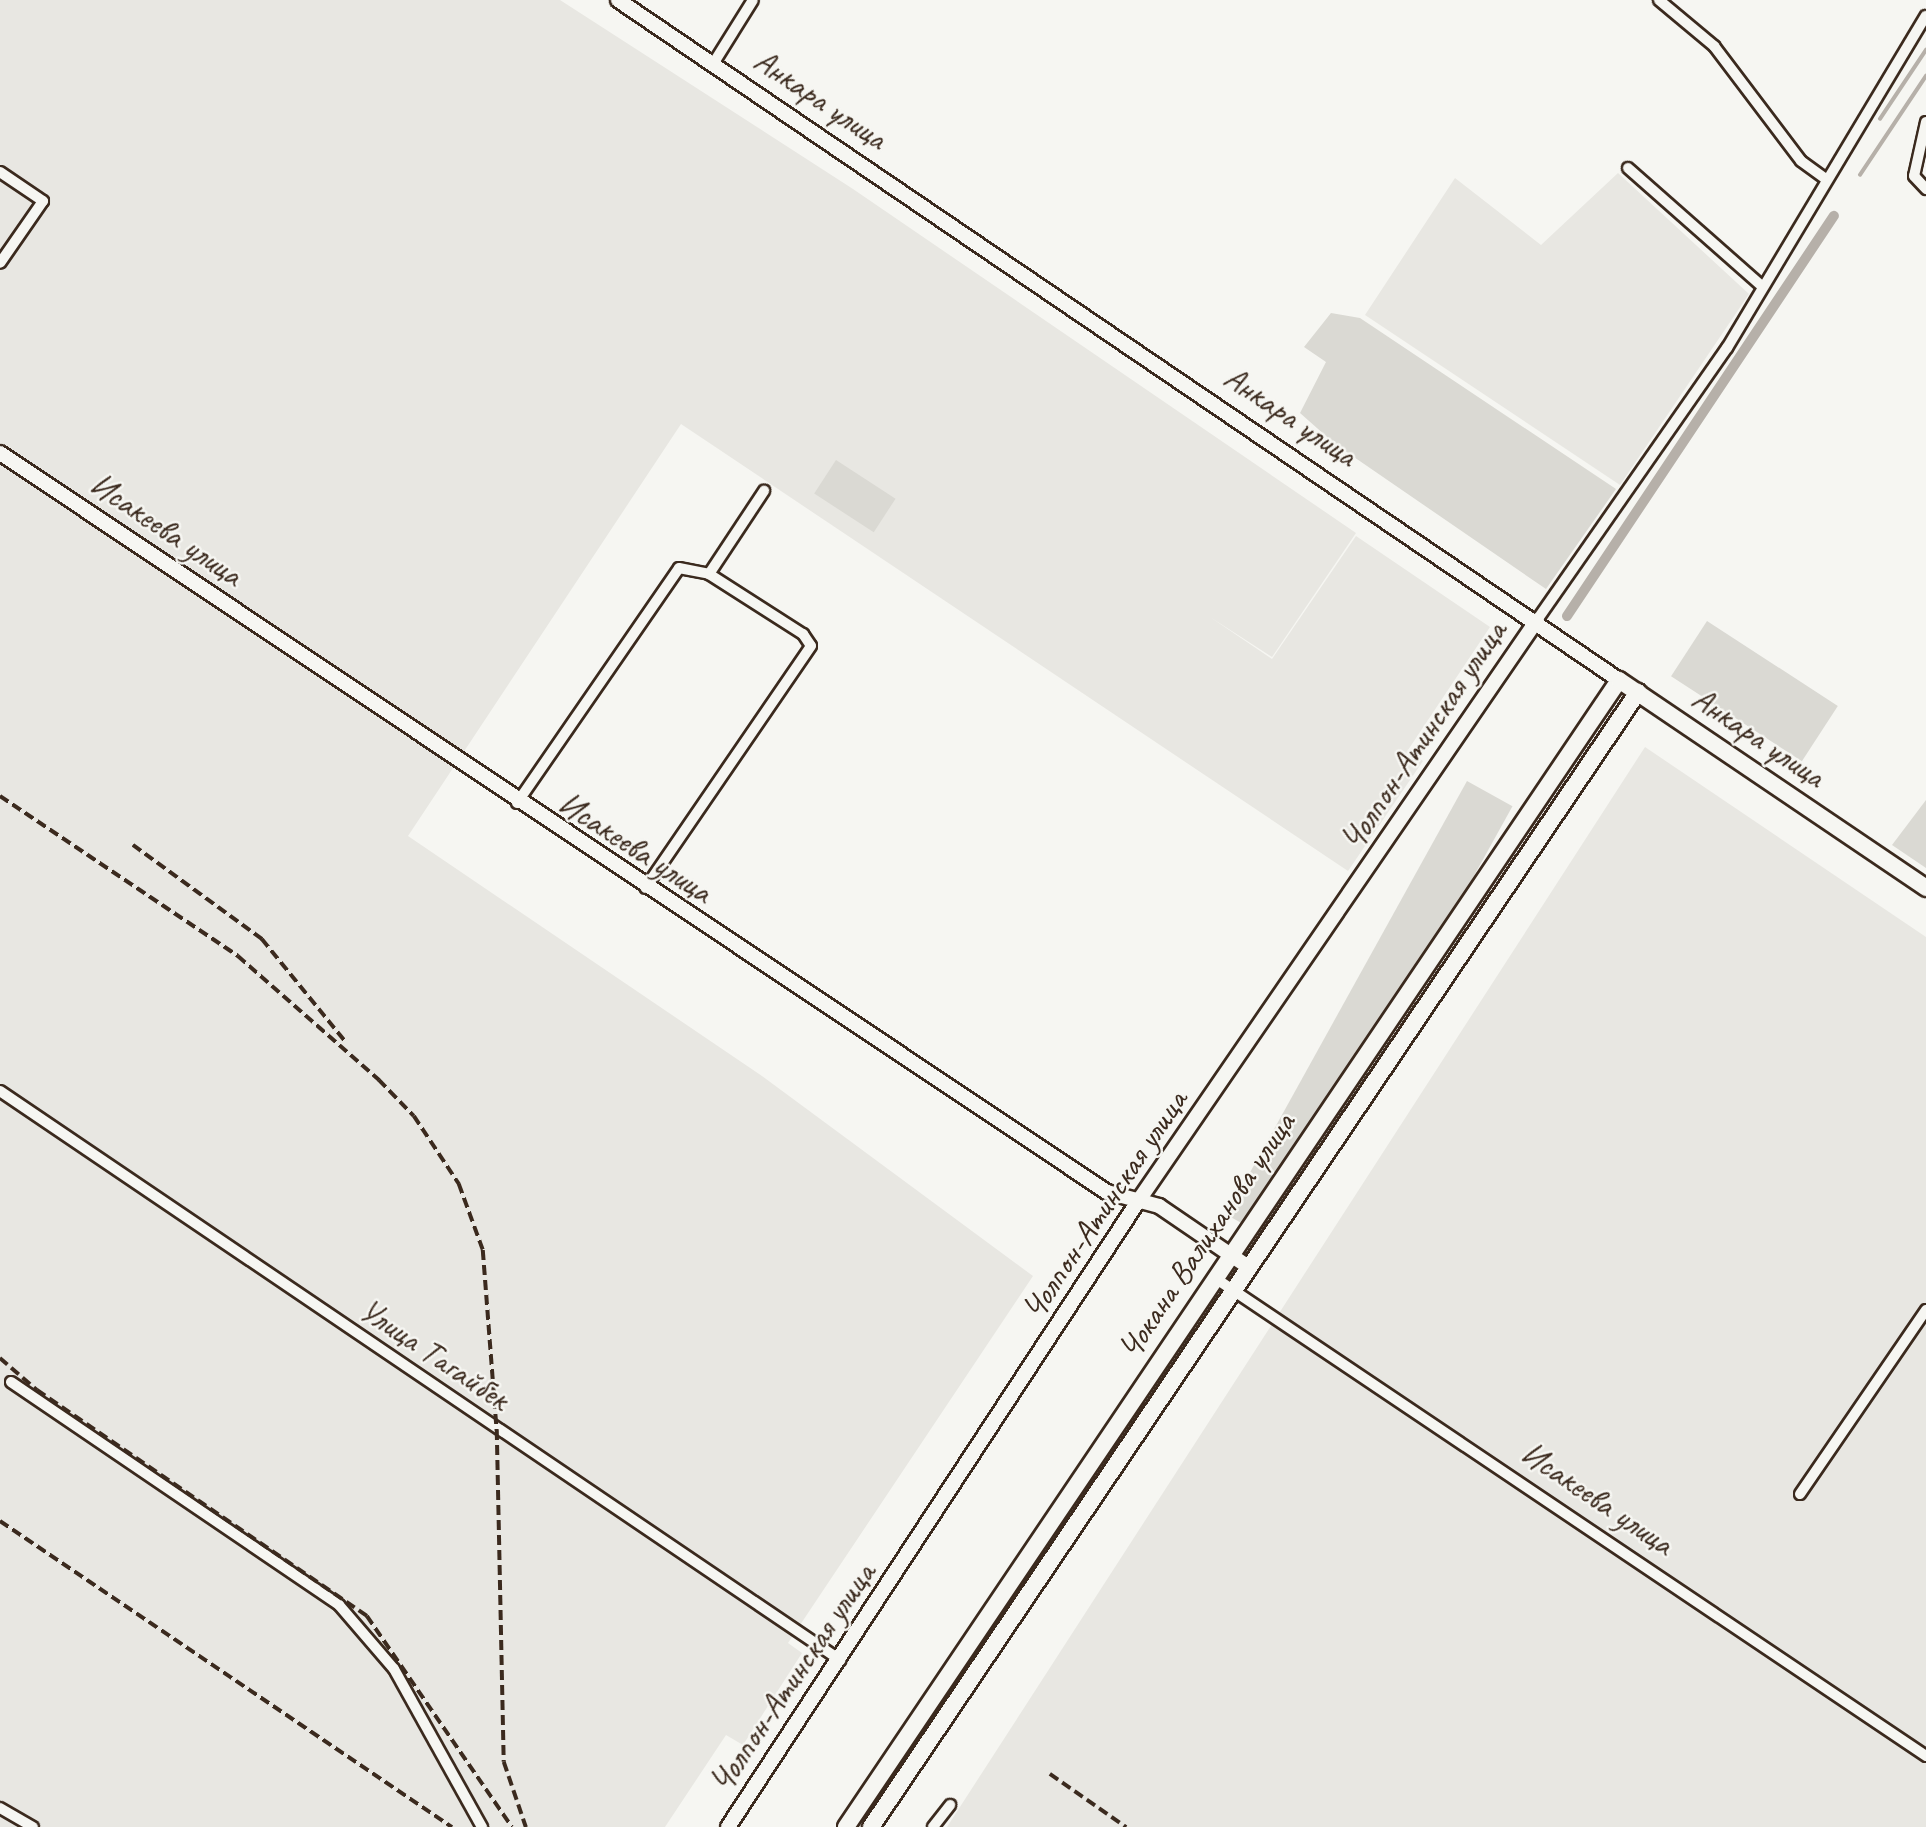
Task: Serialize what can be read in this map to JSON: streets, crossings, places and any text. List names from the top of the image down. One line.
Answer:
{"streets":{"main road":["Анкара улица","Чокана Валиханова улица"],"street":["Исакеева улица","Чолпон-Атинская улица","Улица Тагайбек"]},"crossings":[["Анкара улица","Чолпон-Атинская улица"],["Анкара улица","Чокана Валиханова улица"],["Исакеева улица","Чолпон-Атинская улица"],["Исакеева улица","Чокана Валиханова улица"],["Чолпон-Атинская улица","Улица Тагайбек"]]}
